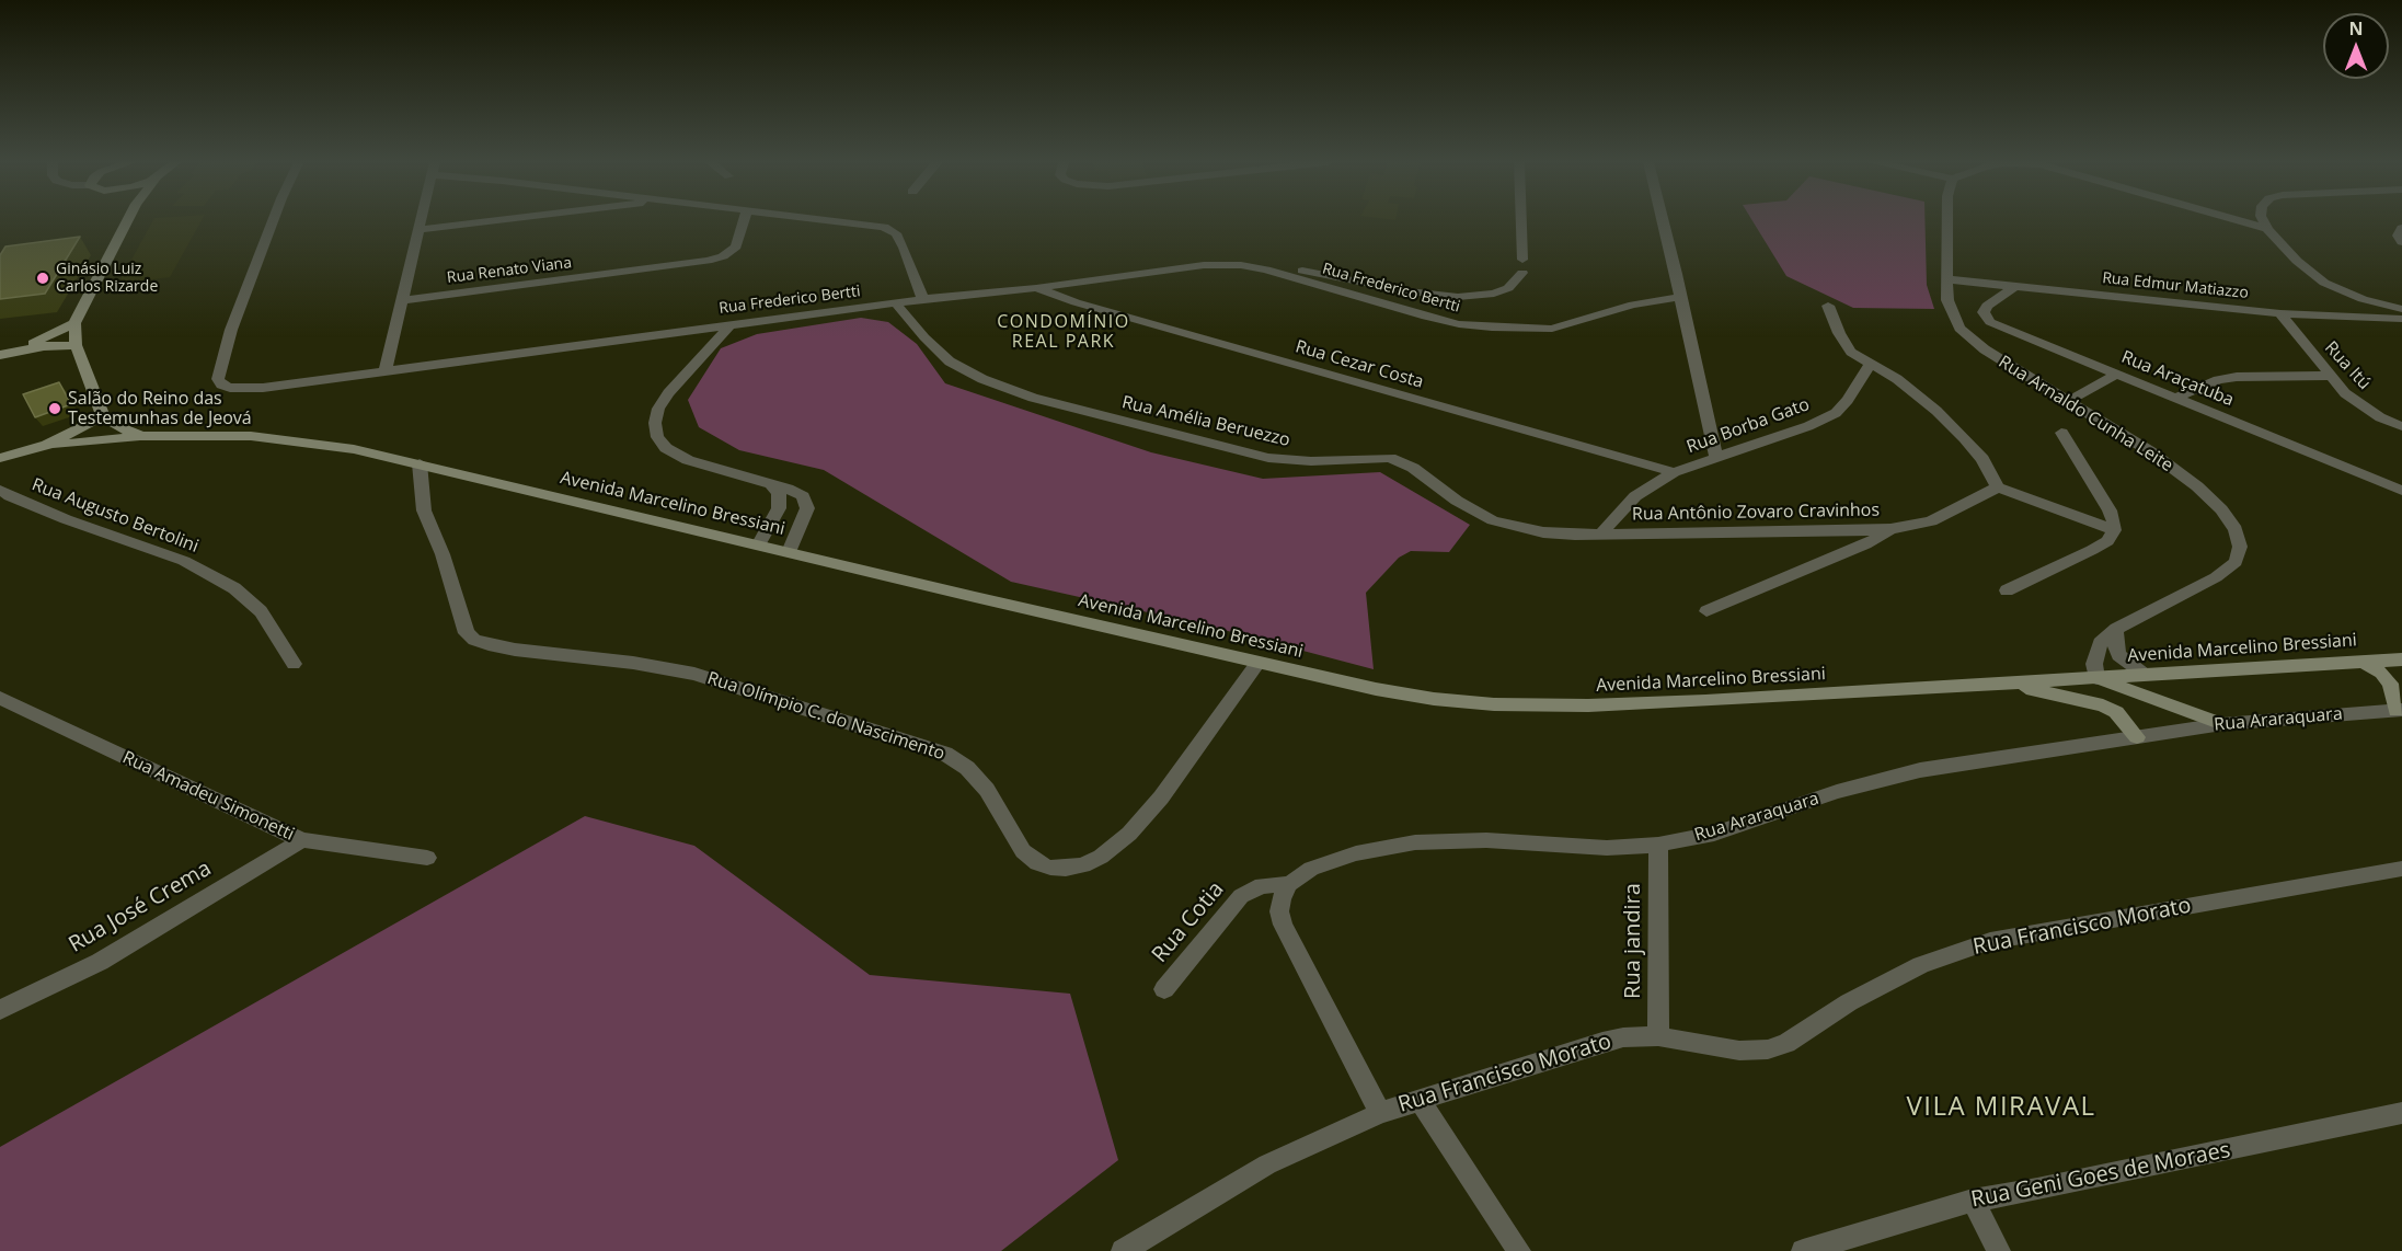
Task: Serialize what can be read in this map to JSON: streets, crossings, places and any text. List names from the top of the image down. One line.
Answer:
{"streets":{"street":["Rua Renato Viana","Rua Edmur Matiazzo","Rua Frederico Bertti","Rua Cezar Costa","Rua Itú","Rua Araçatuba","Rua Arnaldo Cunha Leite","Rua Amélia Beruezzo","Rua Borba Gato","Avenida Marcelino Bressiani","Rua Antônio Zovaro Cravinhos","Rua Augusto Bertolini","Rua Olímpio C. do Nascimento","Rua Araraquara","Rua Amadeu Simonetti","Rua José Crema","Rua Cotia","Rua Francisco Morato","Rua jandira","Rua Geni Goes de Moraes"]},"crossings":[["Rua Edmur Matiazzo","Rua Itú"],["Rua Edmur Matiazzo","Rua Araçatuba"],["Rua Edmur Matiazzo","Rua Arnaldo Cunha Leite"],["Rua Frederico Bertti","Rua Cezar Costa"],["Rua Frederico Bertti","Rua Amélia Beruezzo"],["Rua Cezar Costa","Rua Borba Gato"],["Rua Arnaldo Cunha Leite","Avenida Marcelino Bressiani"],["Rua Amélia Beruezzo","Rua Borba Gato"],["Rua Amélia Beruezzo","Rua Antônio Zovaro Cravinhos"],["Rua Borba Gato","Rua Antônio Zovaro Cravinhos"],["Avenida Marcelino Bressiani","Rua Olímpio C. do Nascimento"],["Rua Araraquara","Rua Cotia"],["Rua Araraquara","Rua jandira"],["Rua Amadeu Simonetti","Rua José Crema"],["Rua Francisco Morato","Rua jandira"]],"districts":["CONDOMÍNIO REAL PARK","VILA MIRAVAL"],"places":["Ginásio Luiz Carlos Rizarde","Salão do Reino das Testemunhas de Jeová"],"north":"top"}
